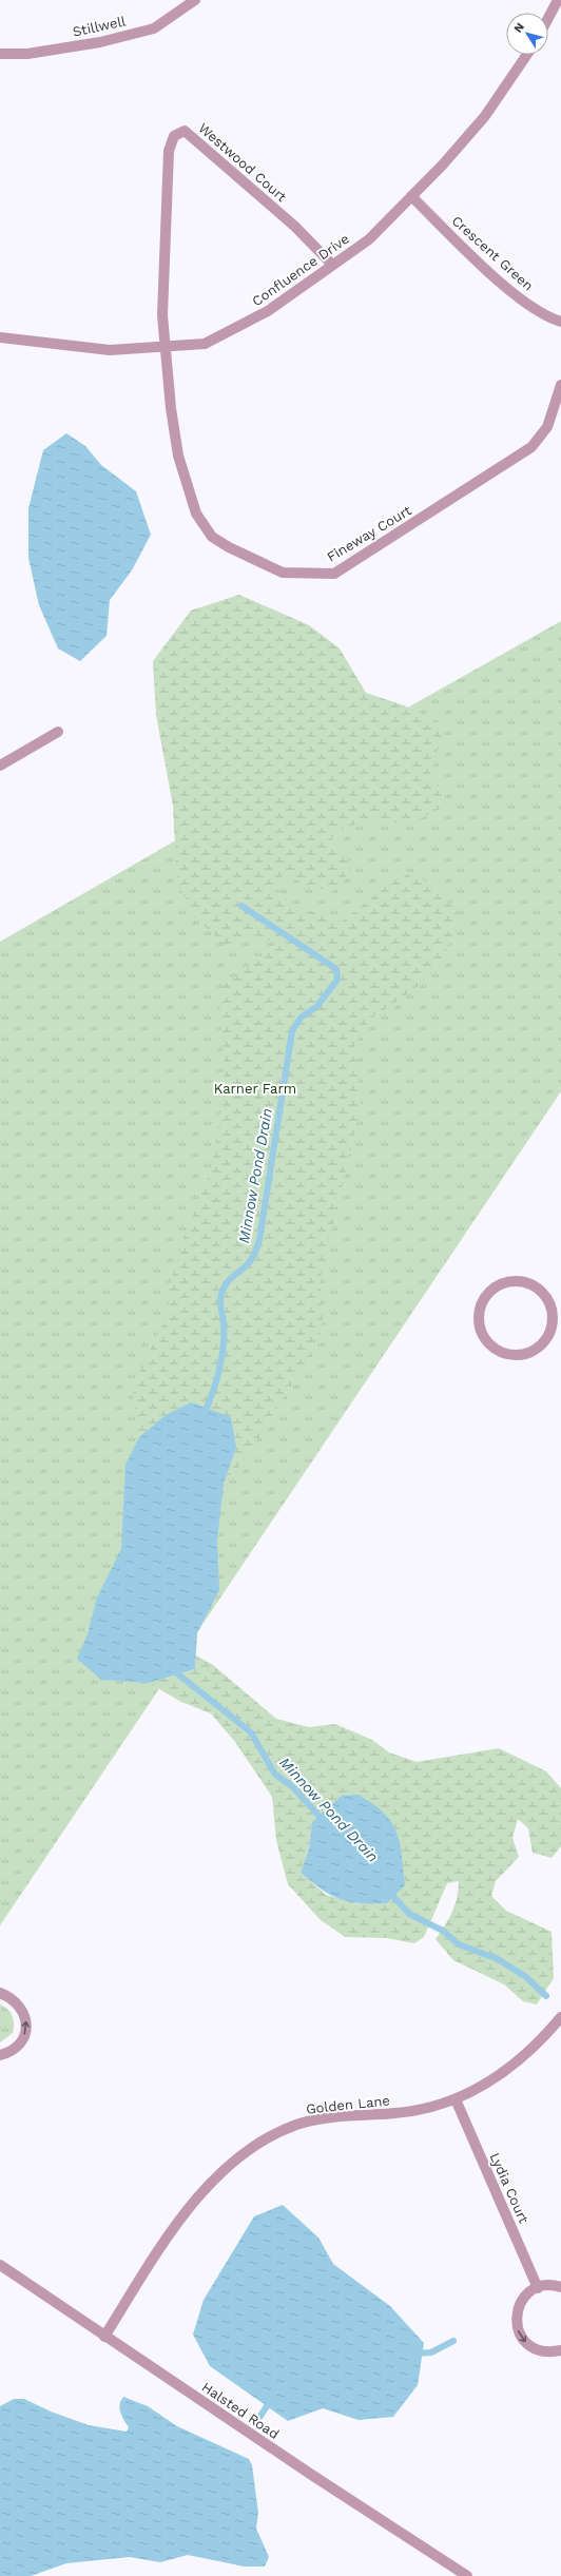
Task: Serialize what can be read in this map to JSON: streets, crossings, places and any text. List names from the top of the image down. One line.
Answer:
{"streets":{"street":["Stillwell","Westwood Court","Crescent Green","Confluence Drive","Fineway Court","Golden Lane","Lydia Court","Halsted Road"]},"crossings":[["Westwood Court","Confluence Drive"],["Westwood Court","Fineway Court"],["Crescent Green","Confluence Drive"],["Confluence Drive","Fineway Court"],["Golden Lane","Lydia Court"],["Golden Lane","Halsted Road"]],"water":["Minnow Pond Drain"],"parks":["Karner Farm"],"north":"top left"}
